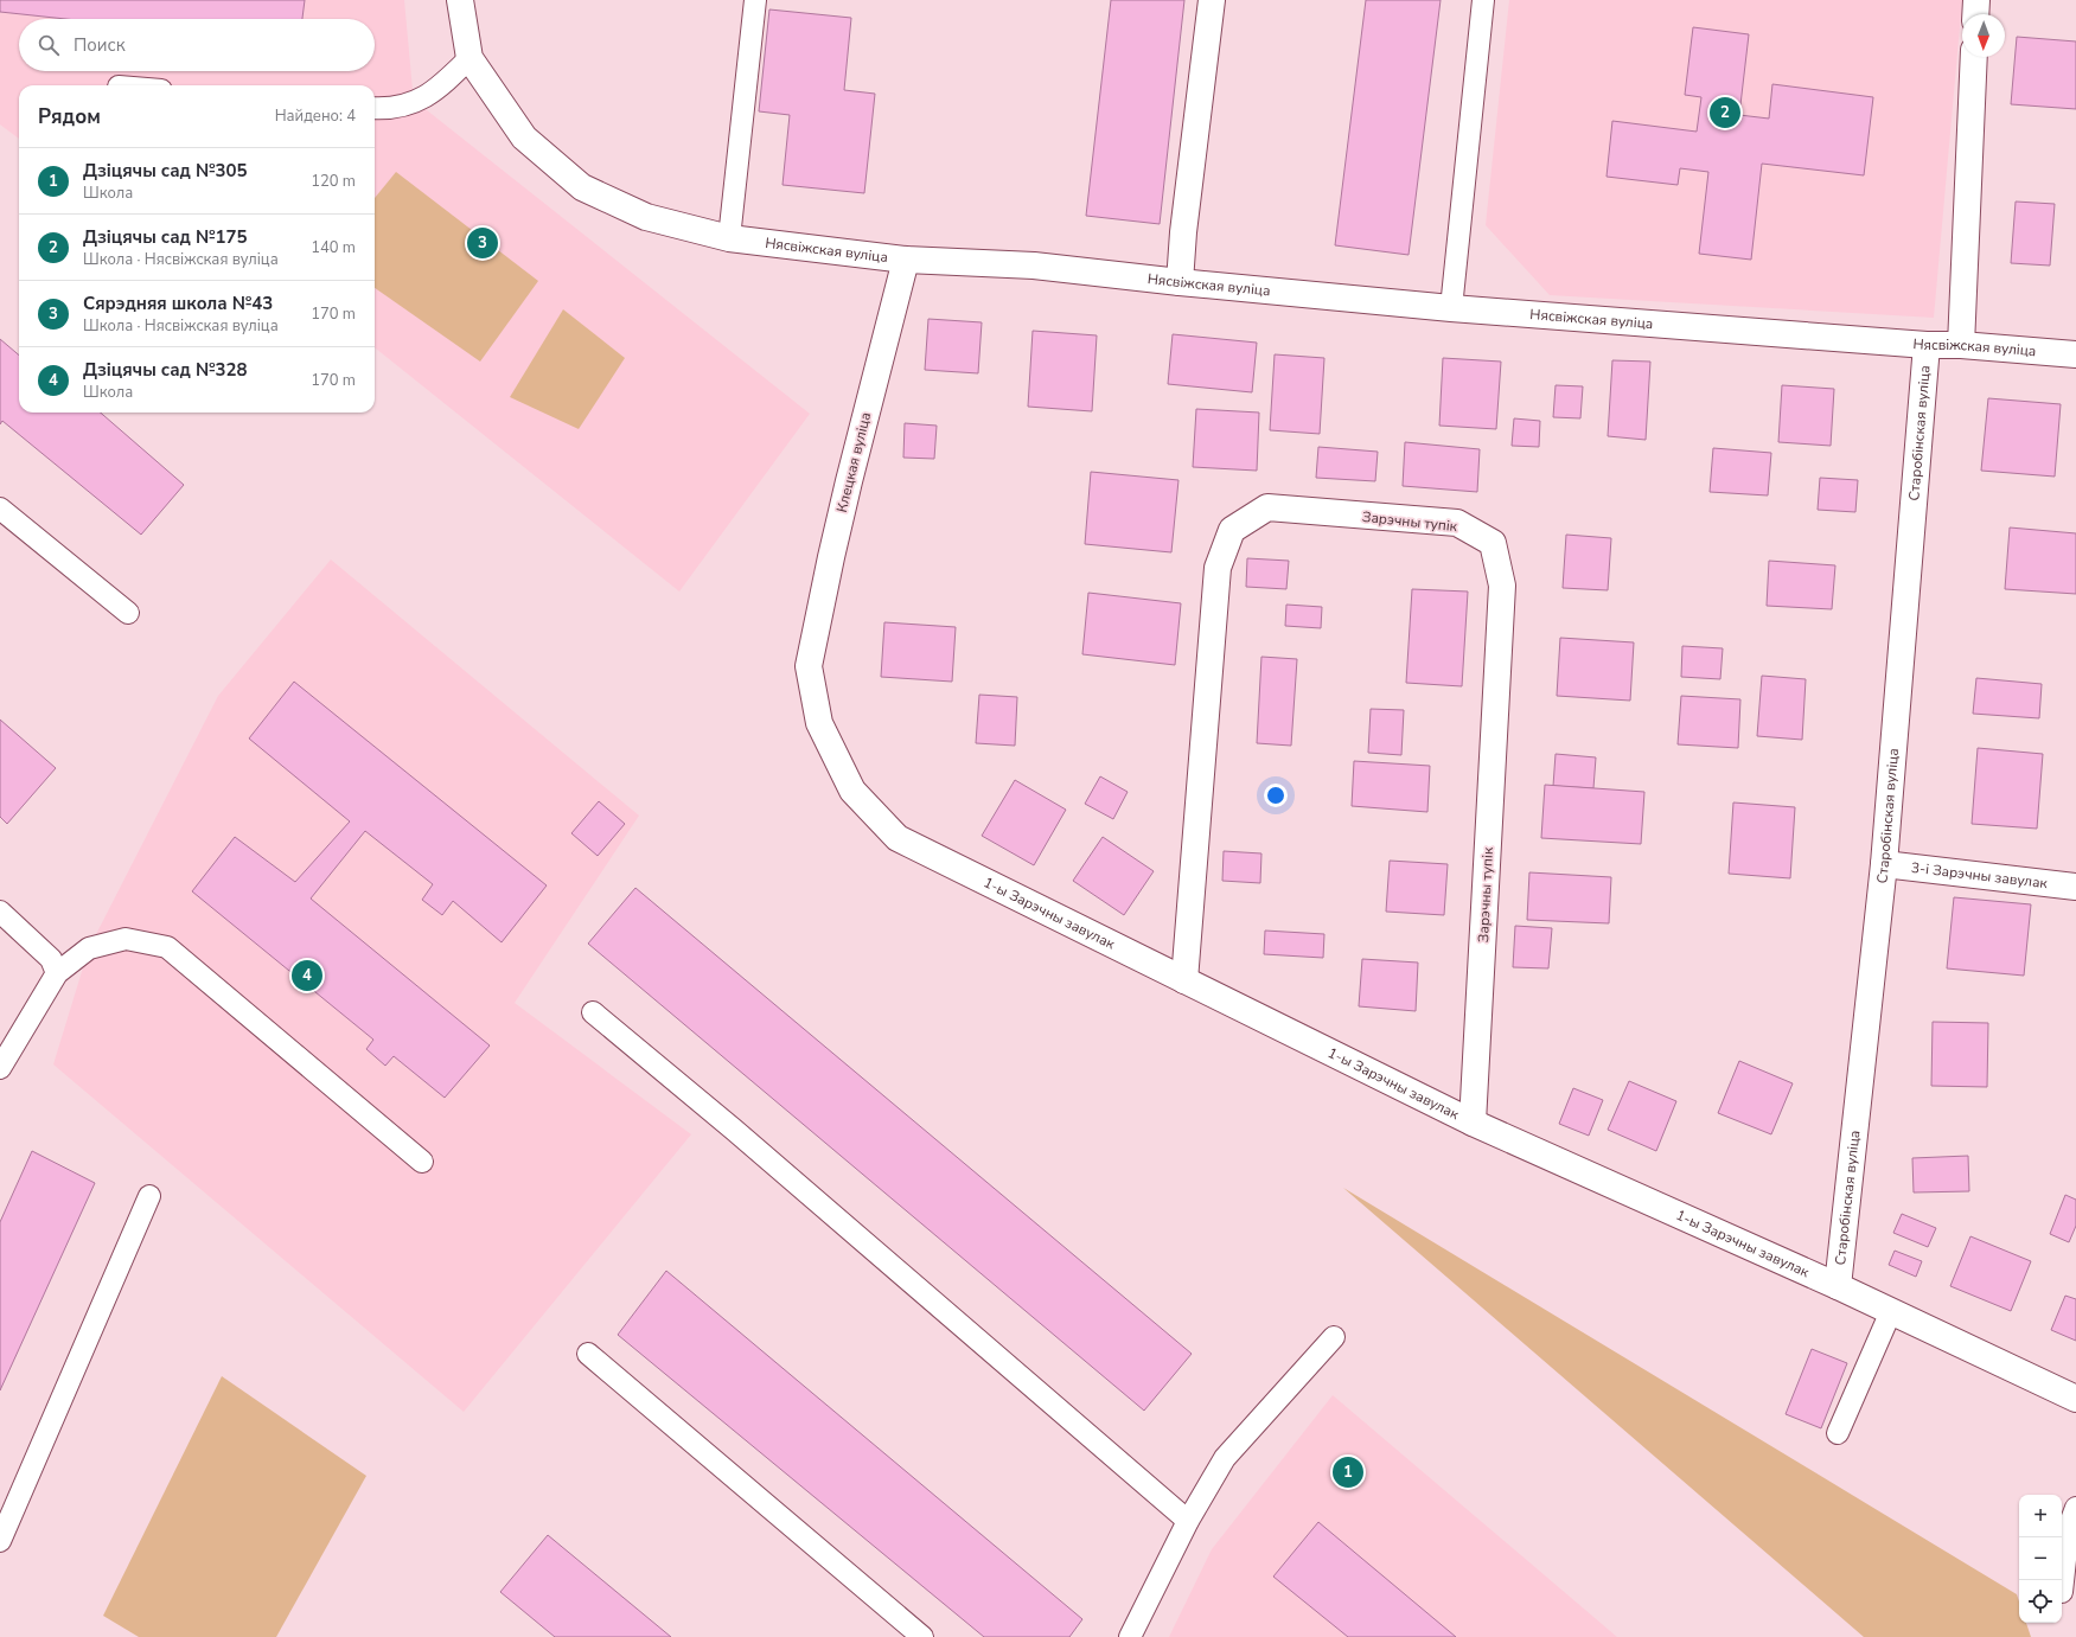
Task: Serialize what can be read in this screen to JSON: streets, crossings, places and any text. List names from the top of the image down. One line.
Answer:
{"streets":{"street":["Нясвіжская вуліца","Старобінская вуліца","Клецкая вуліца","Зарэчны тупік","3-і Зарэчны завулак","1-ы Зарэчны завулак"]},"crossings":[["Нясвіжская вуліца","Старобінская вуліца"],["Нясвіжская вуліца","Клецкая вуліца"],["Старобінская вуліца","3-і Зарэчны завулак"],["Старобінская вуліца","1-ы Зарэчны завулак"],["Клецкая вуліца","1-ы Зарэчны завулак"],["Зарэчны тупік","1-ы Зарэчны завулак"]],"north":"bottom","page":{"search":"Поиск","heading":["Рядом","Найдено: 4"],"pins":["2","3","4","1"],"list":[{"mark":"1","name":"Дзіцячы сад №305","note":"Школа","value":"120 m"},{"mark":"2","name":"Дзіцячы сад №175","note":"Школа · Нясвіжская вуліца","value":"140 m"},{"mark":"3","name":"Сярэдняя школа №43","note":"Школа · Нясвіжская вуліца","value":"170 m"},{"mark":"4","name":"Дзіцячы сад №328","note":"Школа","value":"170 m"}],"map_buttons":["+","−"]}}
